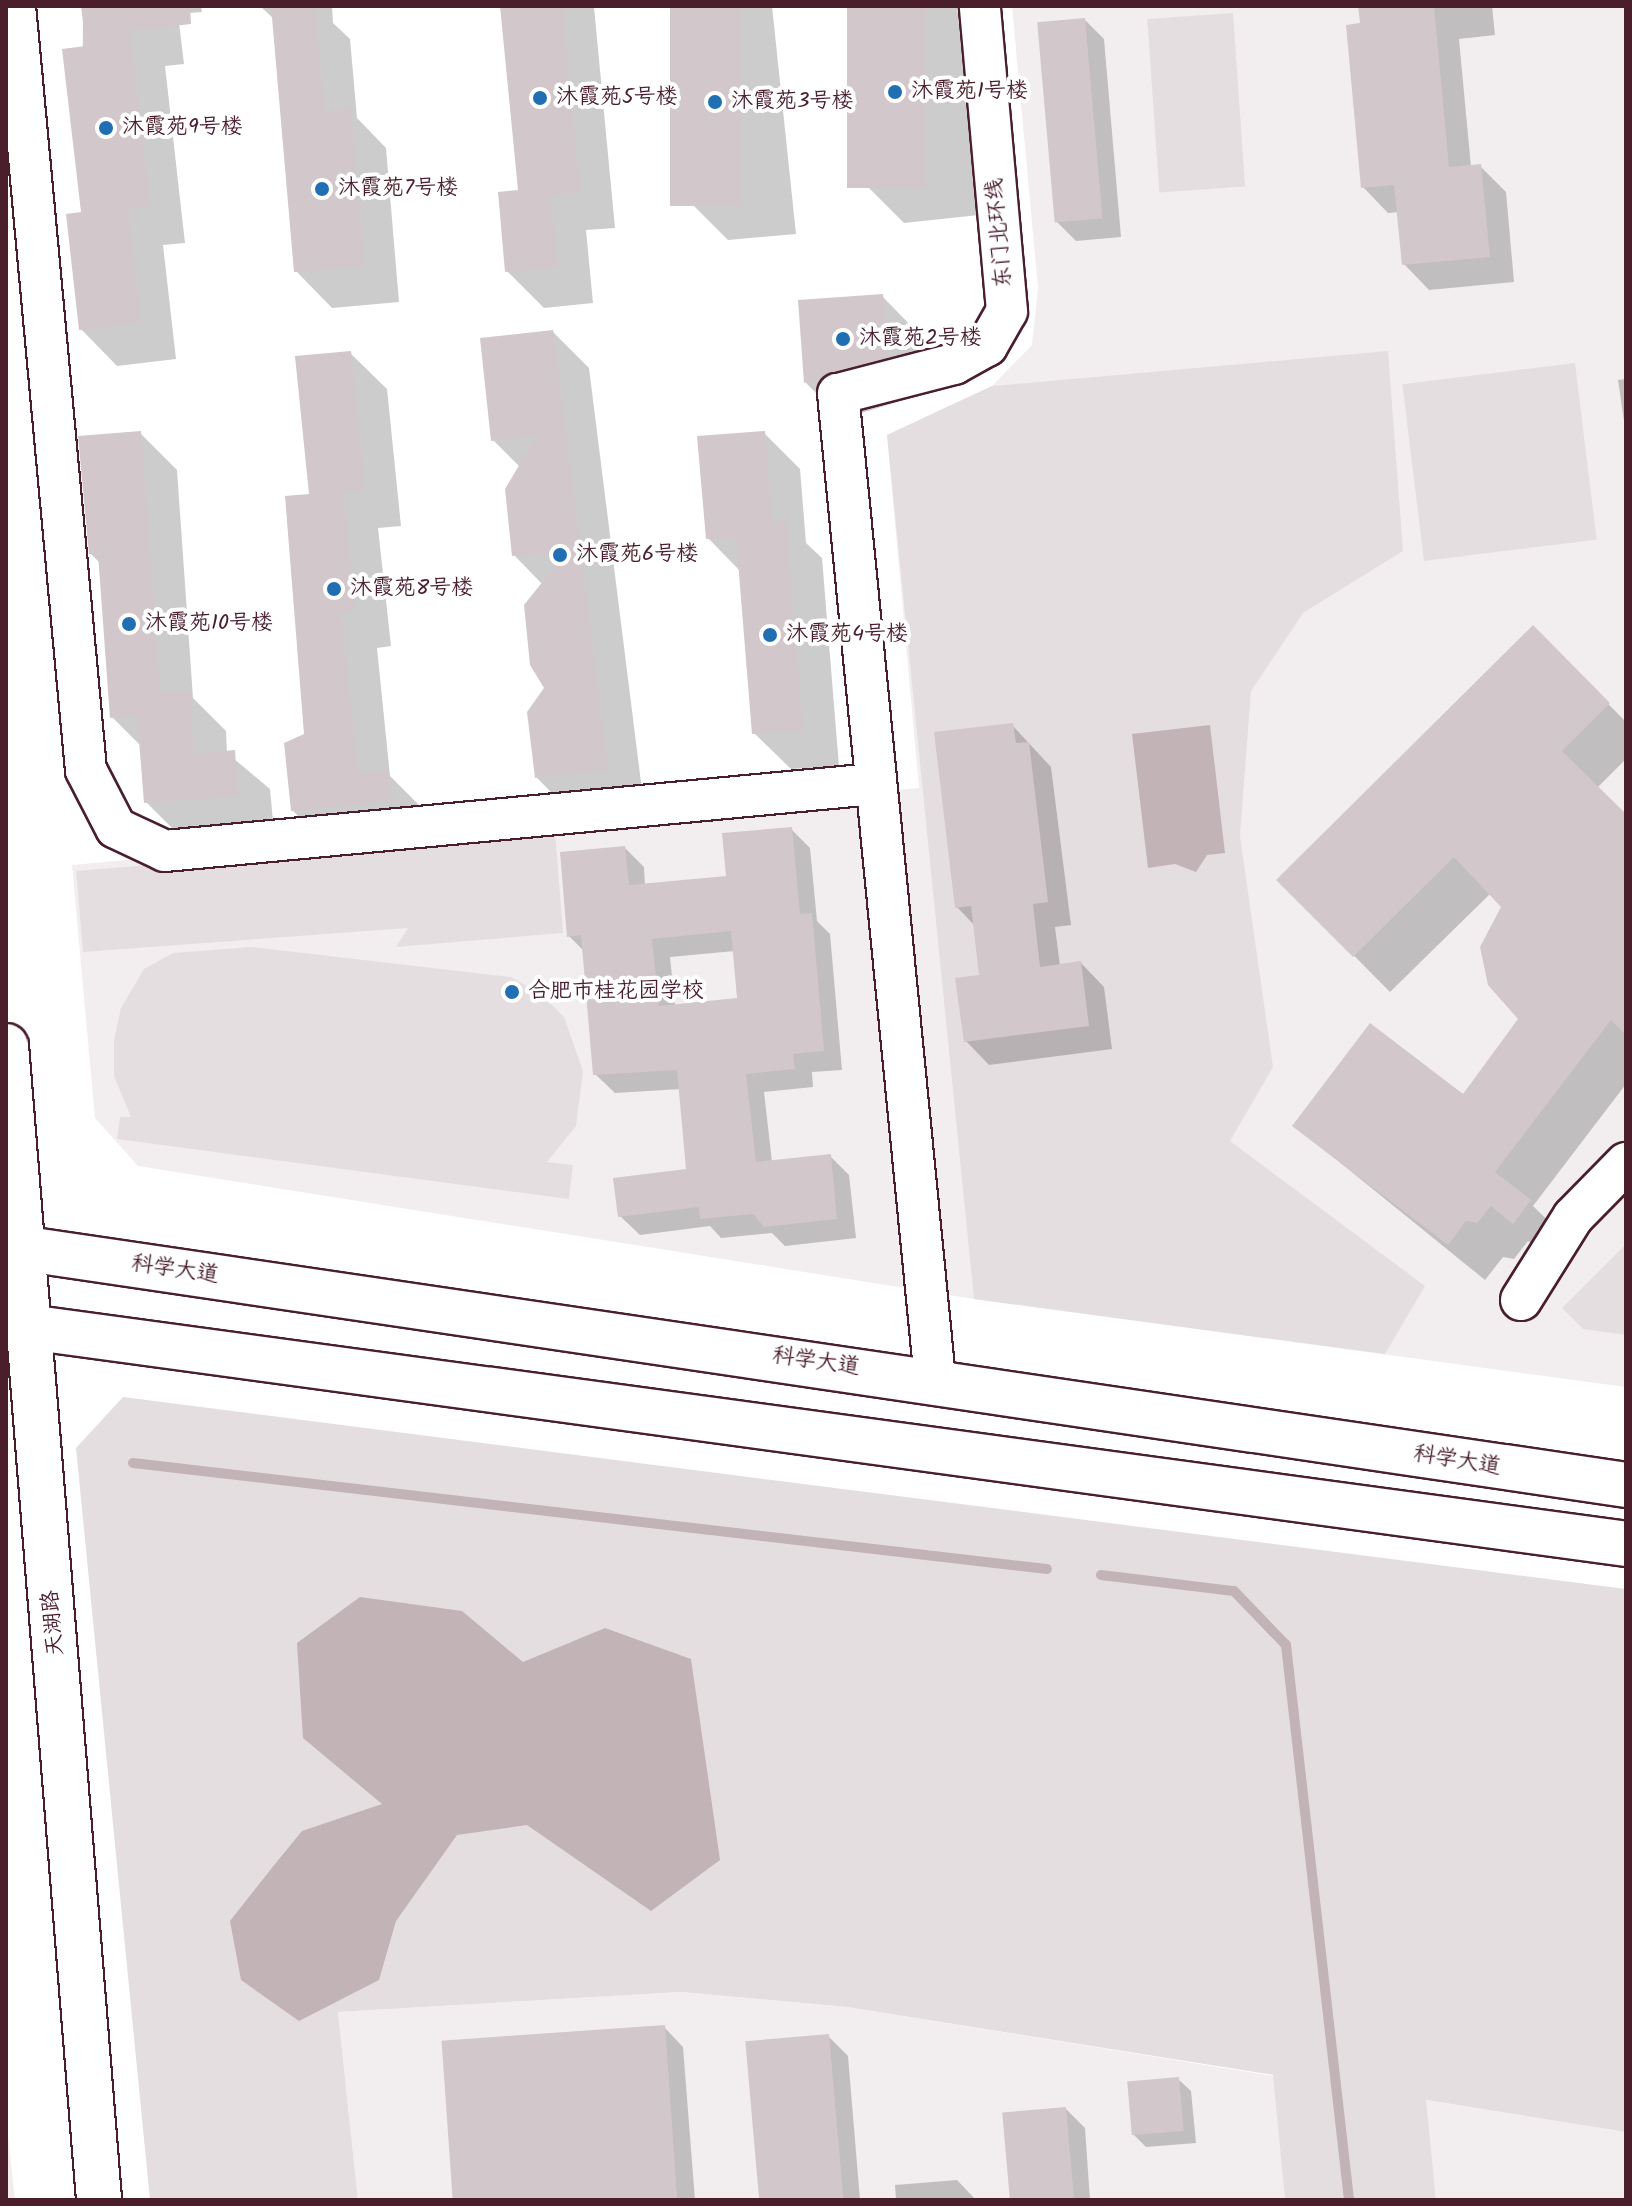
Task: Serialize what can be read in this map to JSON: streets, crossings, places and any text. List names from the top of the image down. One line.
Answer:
{"streets":{"main road":["科学大道","天湖路"],"street":["东门北环线"]},"crossings":[["科学大道","天湖路"]],"places":["沐霞苑1号楼","沐霞苑5号楼","沐霞苑3号楼","沐霞苑9号楼","沐霞苑7号楼","沐霞苑2号楼","沐霞苑6号楼","沐霞苑8号楼","沐霞苑10号楼","沐霞苑4号楼","合肥市桂花园学校"]}
